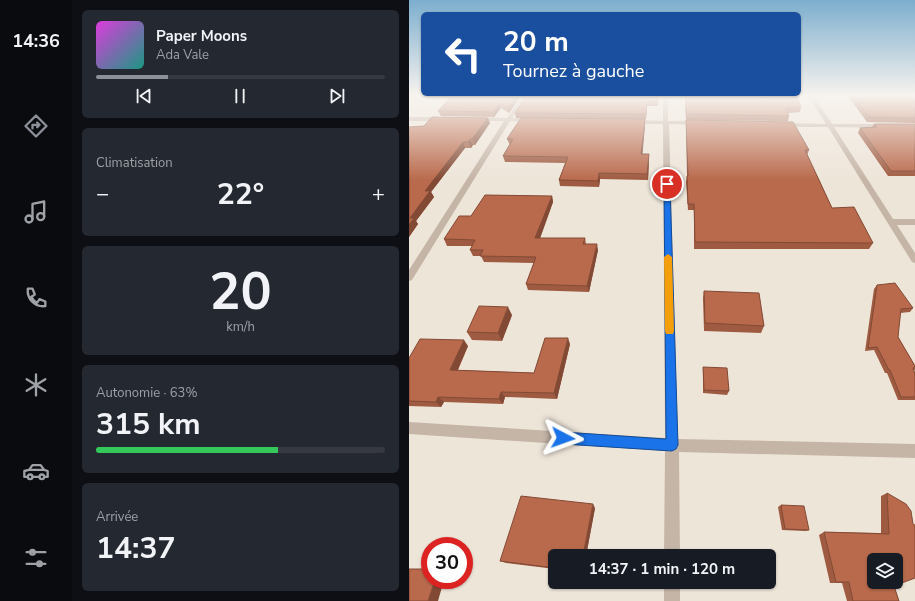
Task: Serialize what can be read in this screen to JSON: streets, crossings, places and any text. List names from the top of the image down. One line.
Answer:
{"page":{"tabs":"14:36","turn":["20 m","Tournez à gauche"],"song":["Paper Moons","Ada Vale"],"tile":["Climatisation",["20","km/h"],["Autonomie · 63%","315 km"],["Arrivée","14:37"]],"heat":["−","22°","+"],"limit":"30","trip":"14:37 · 1 min · 120 m"}}
